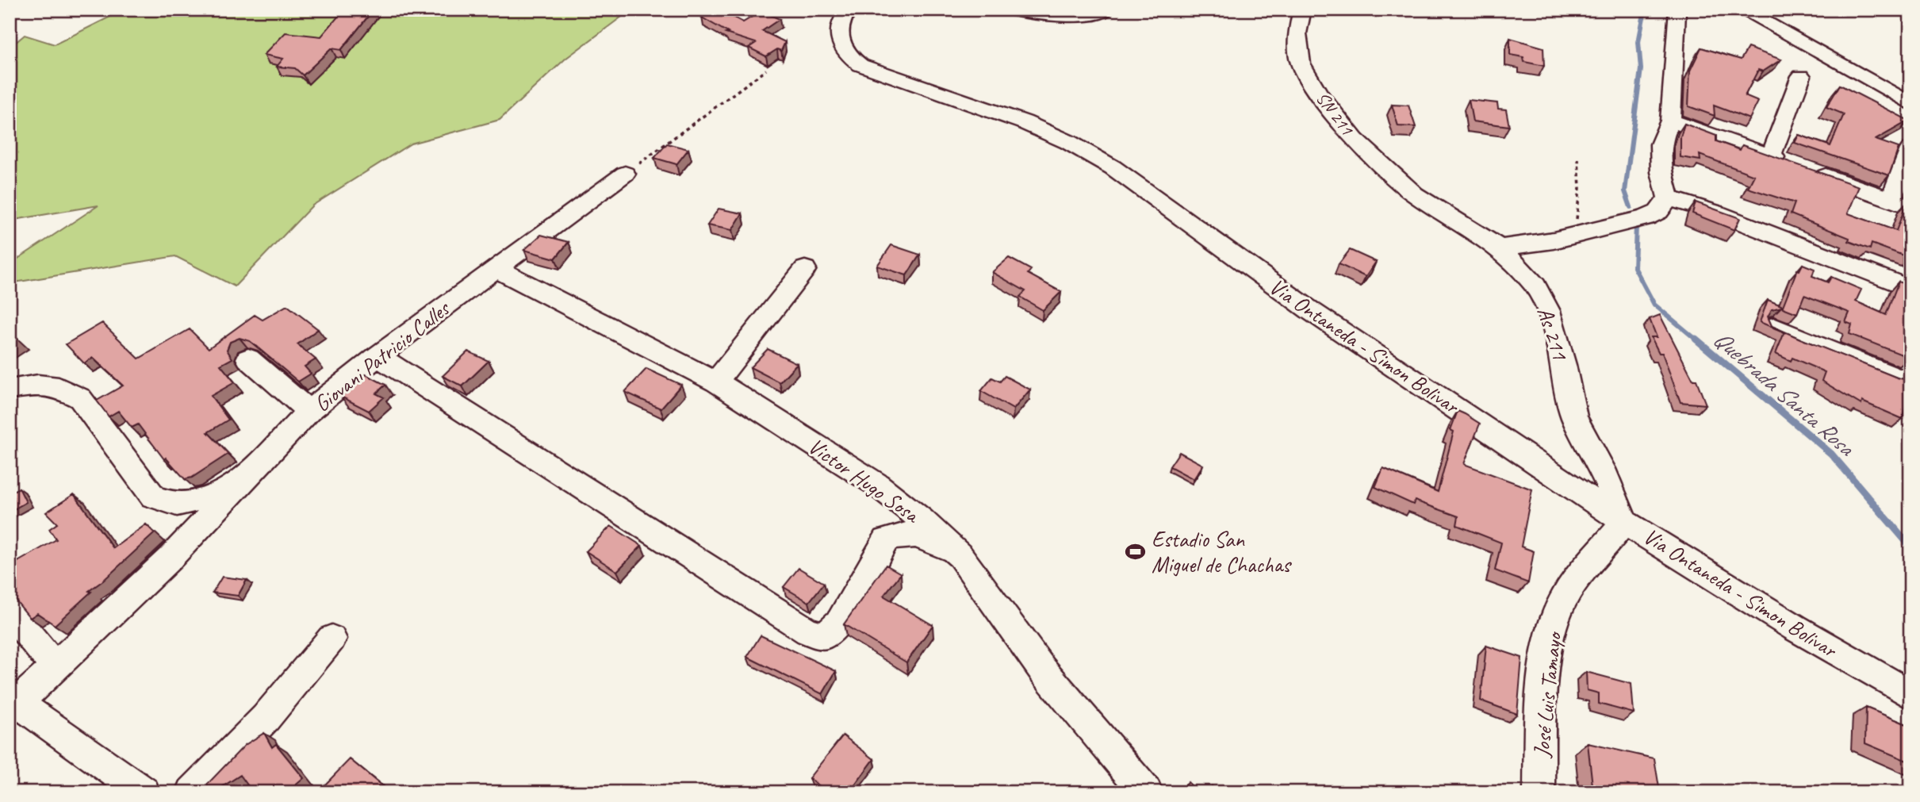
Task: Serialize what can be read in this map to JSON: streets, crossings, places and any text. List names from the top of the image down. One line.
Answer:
{"streets":{"street":["SN 211","As 211","Via Ontaneda - Simon Bolivar","Giovani Patricio Calles","Victor Hugo Sosa","José Luis Tamayo"]},"crossings":[["SN 211","As 211"],["As 211","Via Ontaneda - Simon Bolivar"],["As 211","José Luis Tamayo"],["Via Ontaneda - Simon Bolivar","José Luis Tamayo"],["Giovani Patricio Calles","Victor Hugo Sosa"]],"water":["Quebrada Santa Rosa"],"places":{"sports":["Estadio San Miguel de Chachas"]}}
